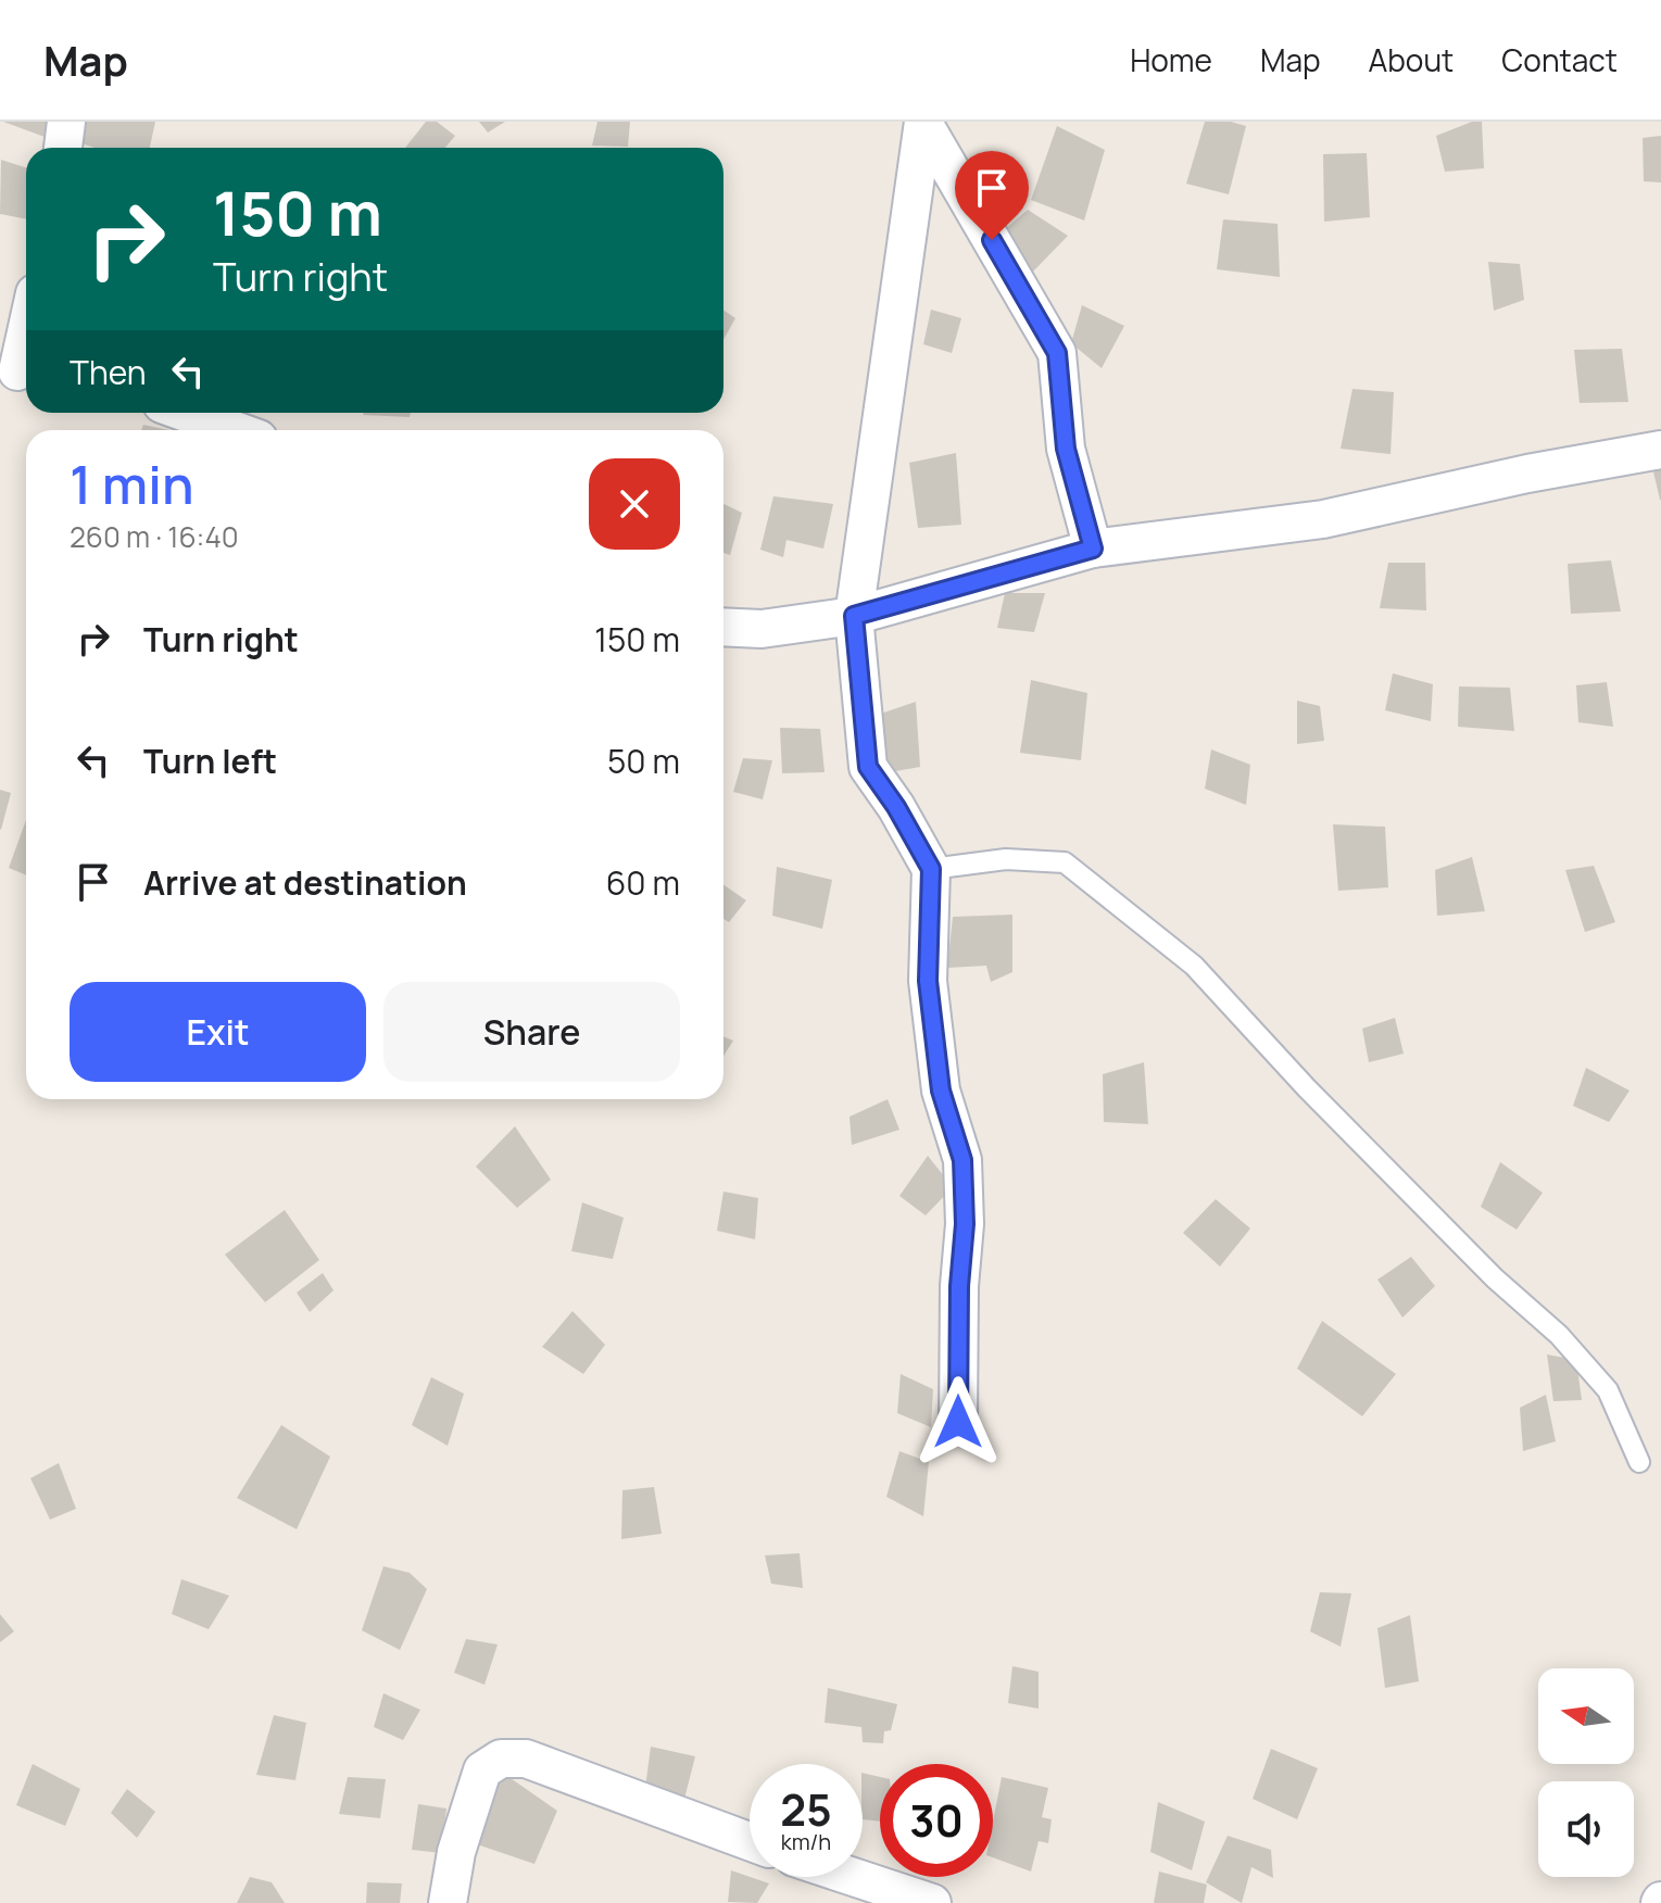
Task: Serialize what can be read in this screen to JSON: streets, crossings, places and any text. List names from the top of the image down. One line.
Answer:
{"north":"left","page":{"header":"Map","nav":["Home","Map","About","Contact"],"turn":["150 m","Turn right"],"then":"Then","heading":["1 min","260 m · 16:40"],"list":[{"name":"Turn right","value":"150 m"},{"name":"Turn left","value":"50 m"},{"name":"Arrive at destination","value":"60 m"}],"buttons":["Exit","Share"],"speed":"25 km/h","limit":"30"}}
